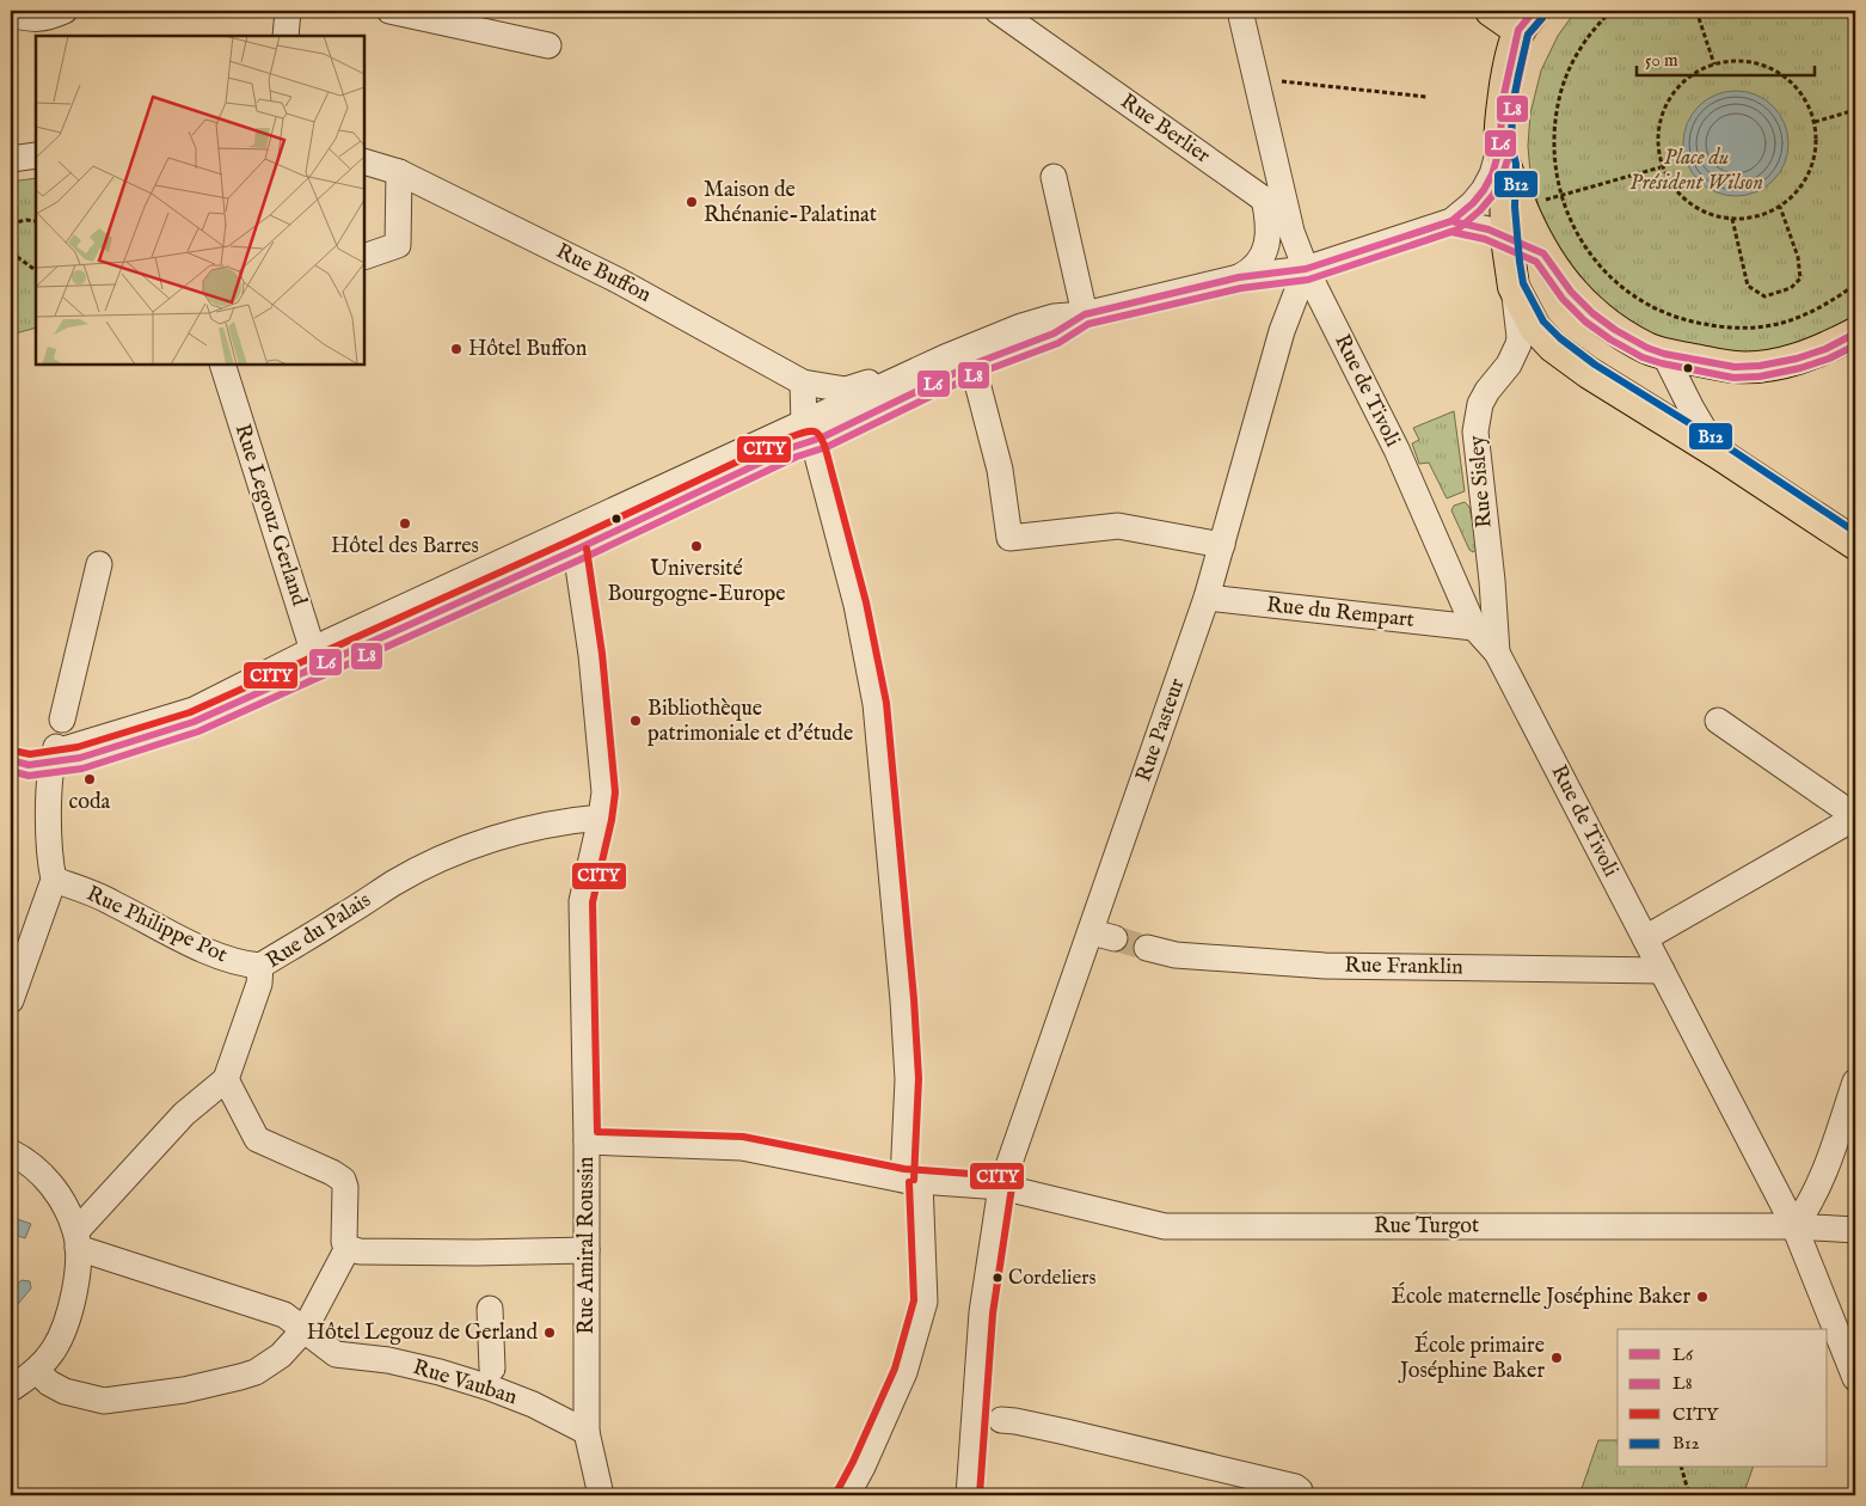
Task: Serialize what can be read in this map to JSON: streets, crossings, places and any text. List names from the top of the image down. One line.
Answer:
{"streets":{"street":["Rue Berlier","Rue Buffon","Rue de Tivoli","Rue Sisley","Rue Legouz Gerland","Rue du Rempart","Rue Pasteur","Rue Philippe Pot","Rue du Palais","Rue Franklin","Rue Turgot","Rue Amiral Roussin","Rue Vauban"]},"crossings":[["Rue Berlier","Rue de Tivoli"],["Rue Berlier","Rue Pasteur"],["Rue de Tivoli","Rue Sisley"],["Rue de Tivoli","Rue du Rempart"],["Rue de Tivoli","Rue Pasteur"],["Rue de Tivoli","Rue Franklin"],["Rue de Tivoli","Rue Turgot"],["Rue du Rempart","Rue Pasteur"],["Rue Pasteur","Rue Turgot"],["Rue Philippe Pot","Rue du Palais"],["Rue du Palais","Rue Amiral Roussin"],["Rue Turgot","Rue Amiral Roussin"],["Rue Amiral Roussin","Rue Vauban"]],"parks":["Place du Président Wilson"],"places":["Maison de Rhénanie-Palatinat","Hôtel Buffon","Hôtel des Barres","Université Bourgogne-Europe","Bibliothèque patrimoniale et d'étude","coda","Cordeliers","École maternelle Joséphine Baker","Hôtel Legouz de Gerland","École primaire Joséphine Baker"],"lines":["transit line L6","transit line L8","transit line B12","transit line CITY"],"legend":["L6","L8","CITY","B12"],"scale_bar":"50 m"}
